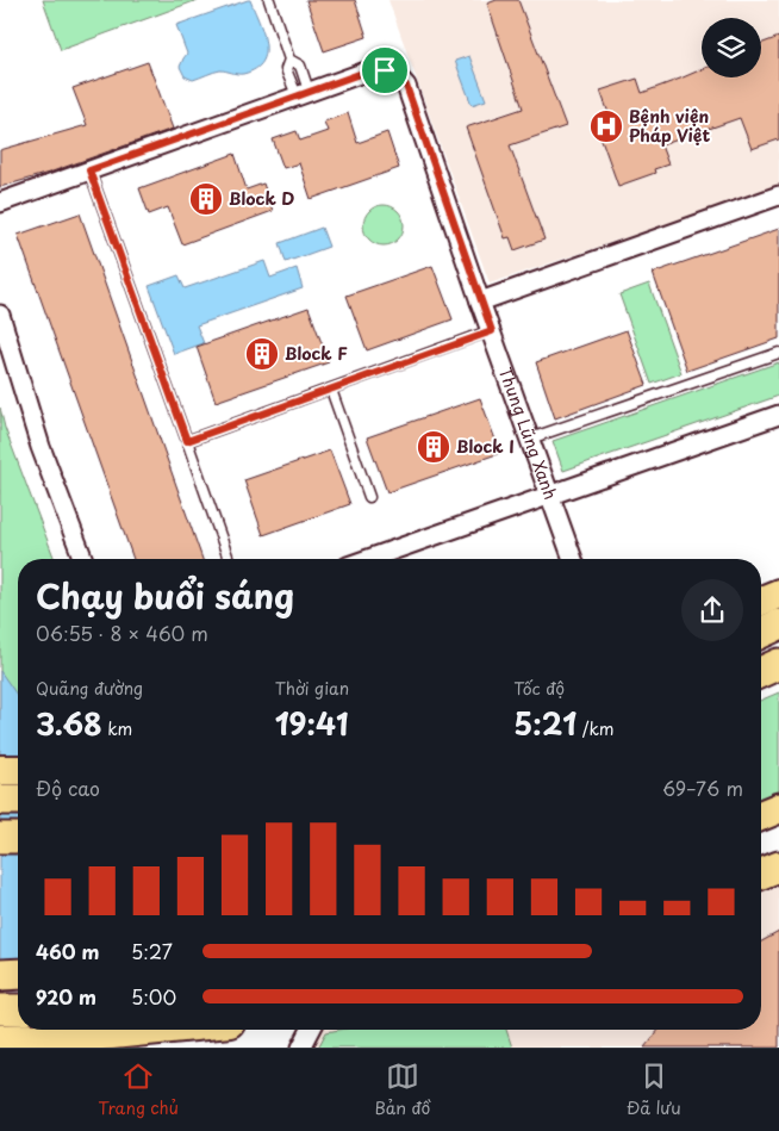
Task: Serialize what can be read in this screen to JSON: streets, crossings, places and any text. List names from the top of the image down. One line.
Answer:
{"streets":{"street":["Thung Lũng Xanh"]},"places":{"hospital":["Bệnh viện Pháp Việt"],"building":["Block D","Block F","Block I"]},"page":{"heading":["Chạy buổi sáng","06:55 · 8 × 460 m"],"stats":[["Quãng đường","3.68 km"],["Thời gian","19:41"],["Tốc độ","5:21 /km"]],"chart":["Độ cao","69–76 m"],"list":[{"name":"460 m","note":"5:27"},{"name":"920 m","note":"5:00"}],"tabs":["Trang chủ","Bản đồ","Đã lưu"]}}
